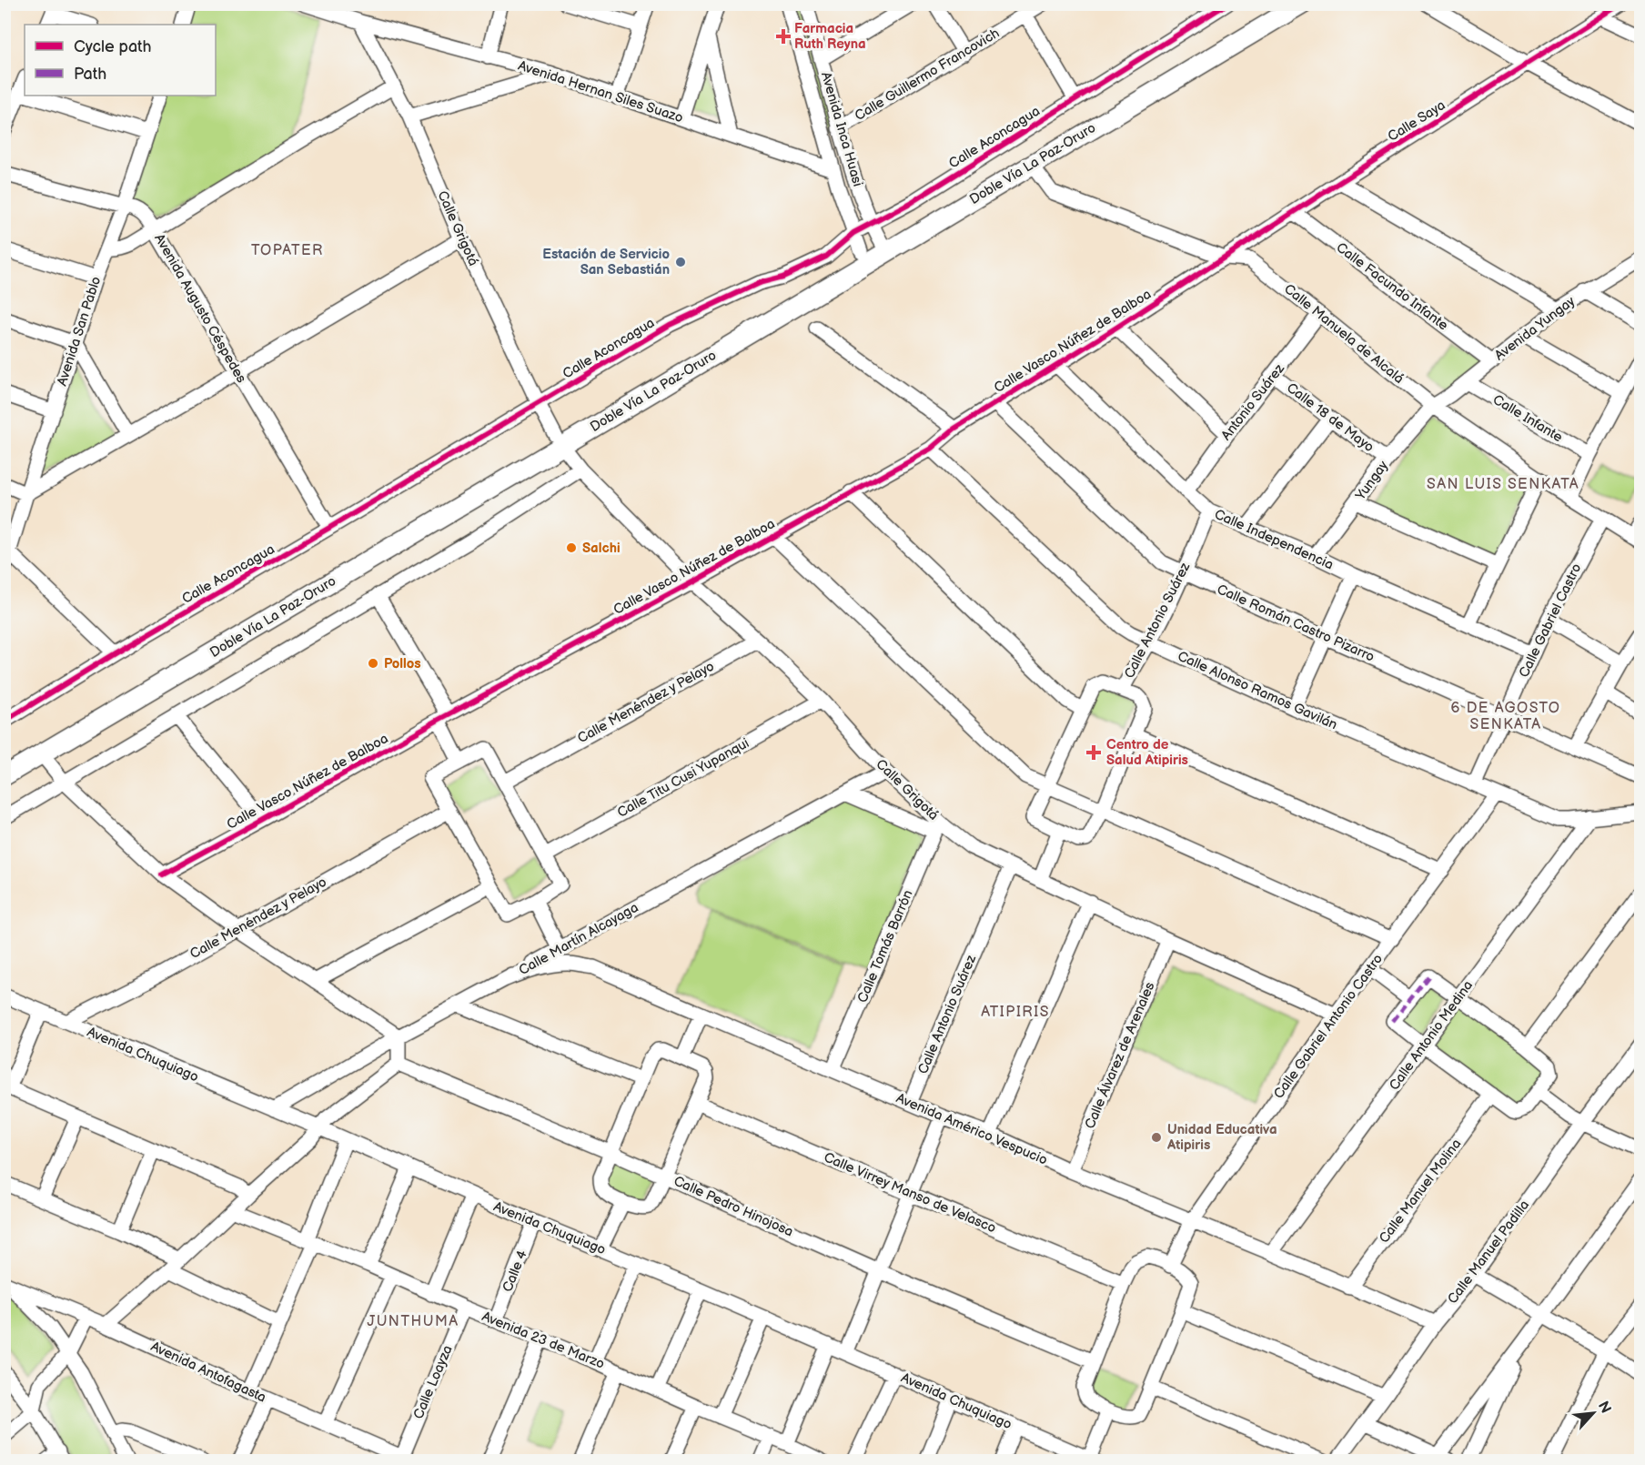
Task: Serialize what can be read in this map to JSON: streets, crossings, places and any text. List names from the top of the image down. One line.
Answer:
{"streets":{"highway":["Doble Vía La Paz-Oruro"],"street":["Calle Guillermo Francovich","Avenida Hernan Siles Suazo","Calle Saya","Avenida Inca Huasi","Calle Aconcagua","Calle Grigotá","Calle Facundo Infante","Avenida Augusto Céspedes","Avenida Yungay","Avenida San Pablo","Calle Manuela de Alcalá","Calle Vasco Núñez de Balboa","Antonio Suárez","Calle 18 de Mayo","Calle Infante","Yungay","Calle Independencia","Calle Antonio Suárez","Calle Gabriel Castro","Calle Román Castro Pizarro","Calle Alonso Ramos Gavilán","Calle Menéndez y Pelayo","Calle Titu Cusi Yupanqui","Calle Martín Alcayaga","Calle Tomás Barrón","Calle Gabriel Antonio Castro","Calle Antonio Medina","Avenida Chuquiago","Calle Álvarez de Arenales","Avenida Américo Vespucio","Calle Manuel Molina","Calle Virrey Manso de Velasco","Calle Pedro Hinojosa","Calle Manuel Padilla","Calle 4","Avenida 23 de Marzo","Avenida Antofagasta","Calle Loayza"]},"crossings":[["Calle Guillermo Francovich","Avenida Inca Huasi"],["Avenida Hernan Siles Suazo","Avenida Inca Huasi"],["Avenida Hernan Siles Suazo","Calle Grigotá"],["Calle Saya","Calle Facundo Infante"],["Calle Saya","Calle Manuela de Alcalá"],["Calle Saya","Calle Vasco Núñez de Balboa"],["Avenida Inca Huasi","Calle Aconcagua"],["Avenida Inca Huasi","Doble Vía La Paz-Oruro"],["Calle Aconcagua","Doble Vía La Paz-Oruro"],["Calle Aconcagua","Calle Grigotá"],["Calle Aconcagua","Avenida Augusto Céspedes"],["Doble Vía La Paz-Oruro","Calle Grigotá"],["Doble Vía La Paz-Oruro","Calle Manuela de Alcalá"],["Calle Grigotá","Calle Vasco Núñez de Balboa"],["Calle Grigotá","Calle Antonio Suárez"],["Calle Grigotá","Calle Menéndez y Pelayo"],["Calle Grigotá","Calle Titu Cusi Yupanqui"],["Calle Grigotá","Calle Martín Alcayaga"],["Calle Grigotá","Calle Tomás Barrón"],["Calle Grigotá","Calle Gabriel Antonio Castro"],["Calle Grigotá","Calle Álvarez de Arenales"],["Calle Facundo Infante","Avenida Yungay"],["Avenida Augusto Céspedes","Avenida San Pablo"],["Avenida Yungay","Calle Manuela de Alcalá"],["Avenida Yungay","Calle Infante"],["Avenida Yungay","Yungay"],["Calle Manuela de Alcalá","Calle Vasco Núñez de Balboa"],["Calle Manuela de Alcalá","Antonio Suárez"],["Calle Manuela de Alcalá","Yungay"],["Calle Manuela de Alcalá","Calle Gabriel Castro"],["Calle Vasco Núñez de Balboa","Calle Independencia"],["Calle Vasco Núñez de Balboa","Calle Román Castro Pizarro"],["Calle Vasco Núñez de Balboa","Calle Alonso Ramos Gavilán"],["Antonio Suárez","Calle 18 de Mayo"],["Antonio Suárez","Calle Independencia"],["Calle 18 de Mayo","Yungay"],["Yungay","Calle Independencia"],["Calle Independencia","Calle Antonio Suárez"],["Calle Independencia","Calle Gabriel Castro"],["Calle Antonio Suárez","Calle Román Castro Pizarro"],["Calle Antonio Suárez","Calle Alonso Ramos Gavilán"],["Calle Antonio Suárez","Avenida Américo Vespucio"],["Calle Gabriel Castro","Calle Román Castro Pizarro"],["Calle Gabriel Castro","Calle Alonso Ramos Gavilán"],["Calle Alonso Ramos Gavilán","Calle Gabriel Antonio Castro"],["Calle Alonso Ramos Gavilán","Calle Antonio Medina"],["Calle Menéndez y Pelayo","Avenida Chuquiago"],["Calle Martín Alcayaga","Avenida Chuquiago"],["Calle Martín Alcayaga","Avenida Américo Vespucio"],["Calle Tomás Barrón","Avenida Américo Vespucio"],["Calle Gabriel Antonio Castro","Avenida Américo Vespucio"],["Calle Antonio Medina","Avenida Américo Vespucio"],["Avenida Chuquiago","Calle 4"],["Calle Álvarez de Arenales","Avenida Américo Vespucio"],["Avenida Américo Vespucio","Calle Manuel Molina"],["Avenida Américo Vespucio","Calle Manuel Padilla"],["Calle 4","Avenida 23 de Marzo"],["Avenida 23 de Marzo","Calle Loayza"],["Avenida Antofagasta","Calle Loayza"]],"districts":["TOPATER","SAN LUIS SENKATA","6 DE AGOSTO SENKATA","ATIPIRIS","JUNTHUMA"],"places":{"health":["Farmacia Ruth Reyna","Centro de Salud Atipiris"],"other":["Estación de Servicio San Sebastián","Salchi","Pollos","Unidad Educativa Atipiris"]},"legend":["Cycle path","Path"],"north":"top right"}
